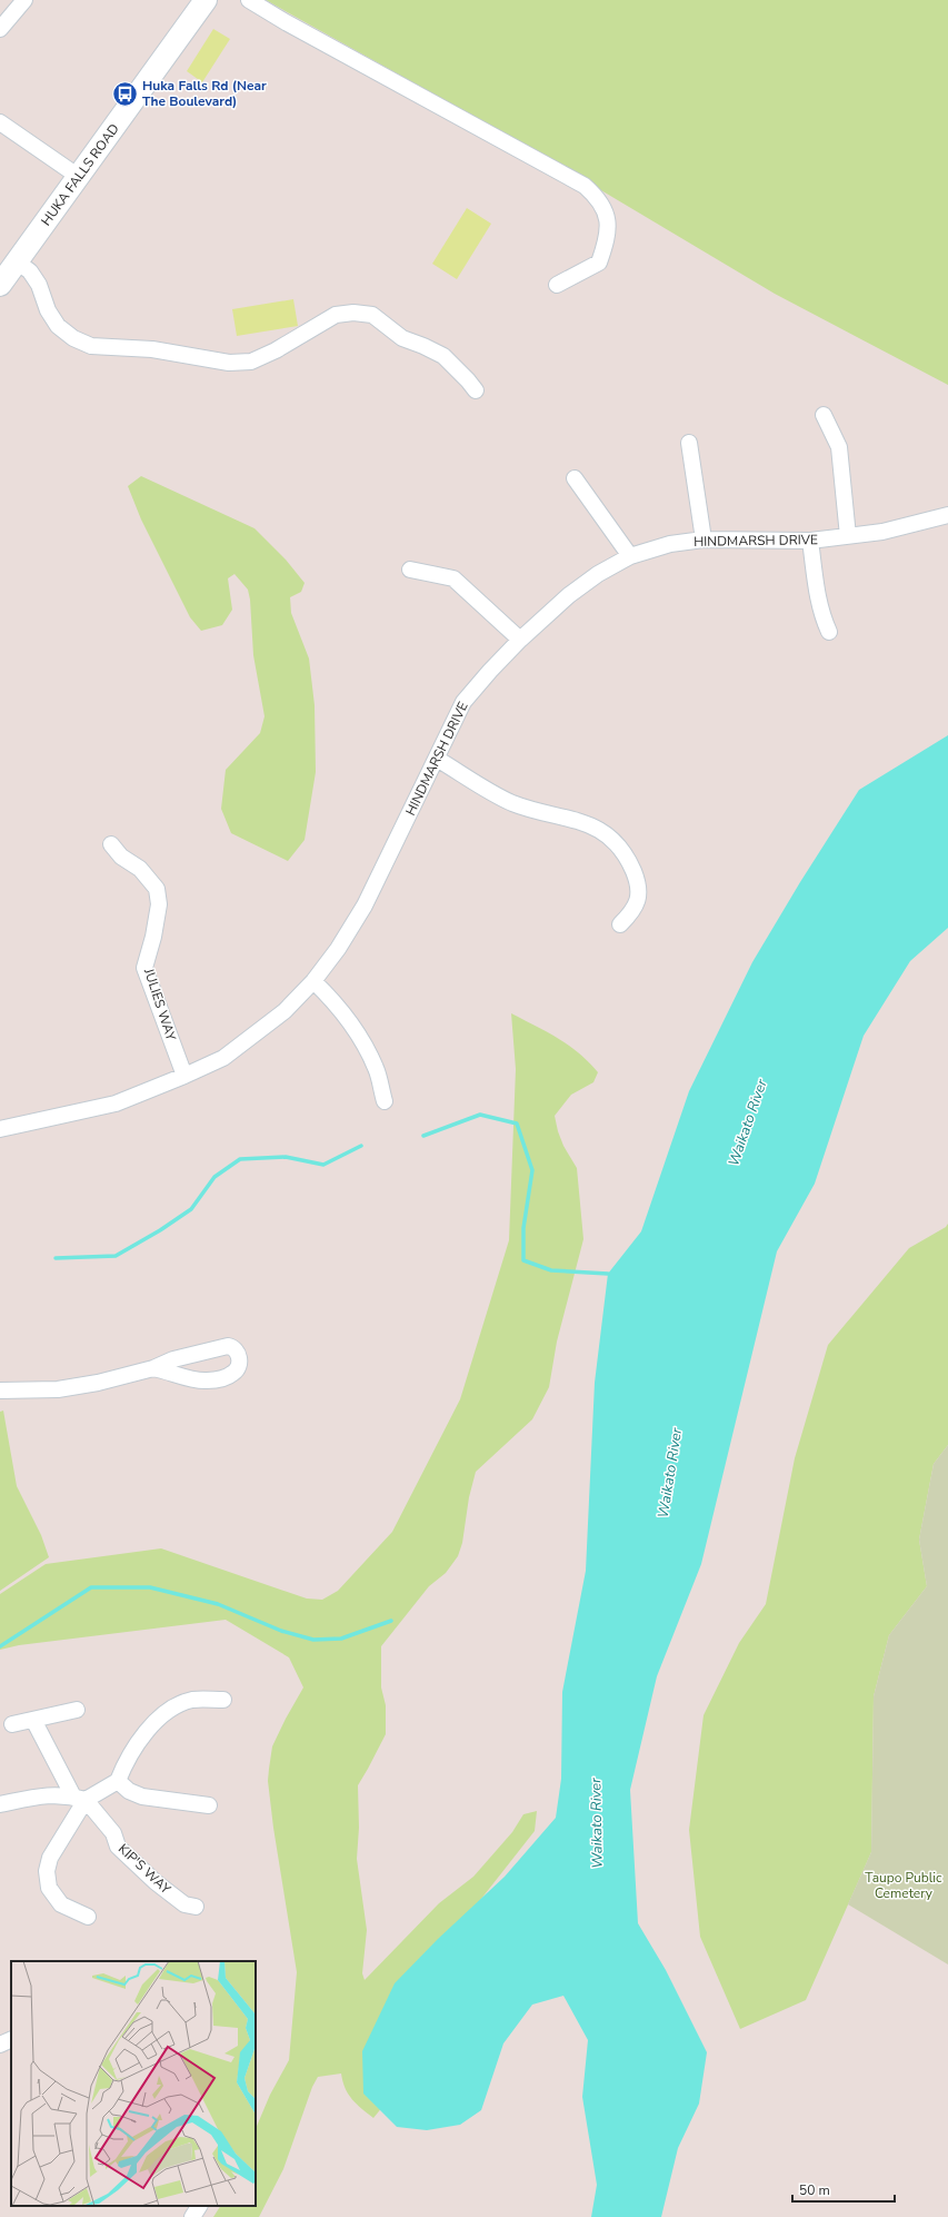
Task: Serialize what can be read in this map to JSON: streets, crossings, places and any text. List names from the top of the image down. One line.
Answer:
{"streets":{"street":["HUKA FALLS ROAD","HINDMARSH DRIVE","JULIES WAY","KIP'S WAY"]},"crossings":[["HINDMARSH DRIVE","JULIES WAY"]],"water":["Waikato River"],"parks":["Taupo Public Cemetery"],"places":{"bus stop":["Huka Falls Rd (Near The Boulevard)"]},"scale_bar":"50 m"}
